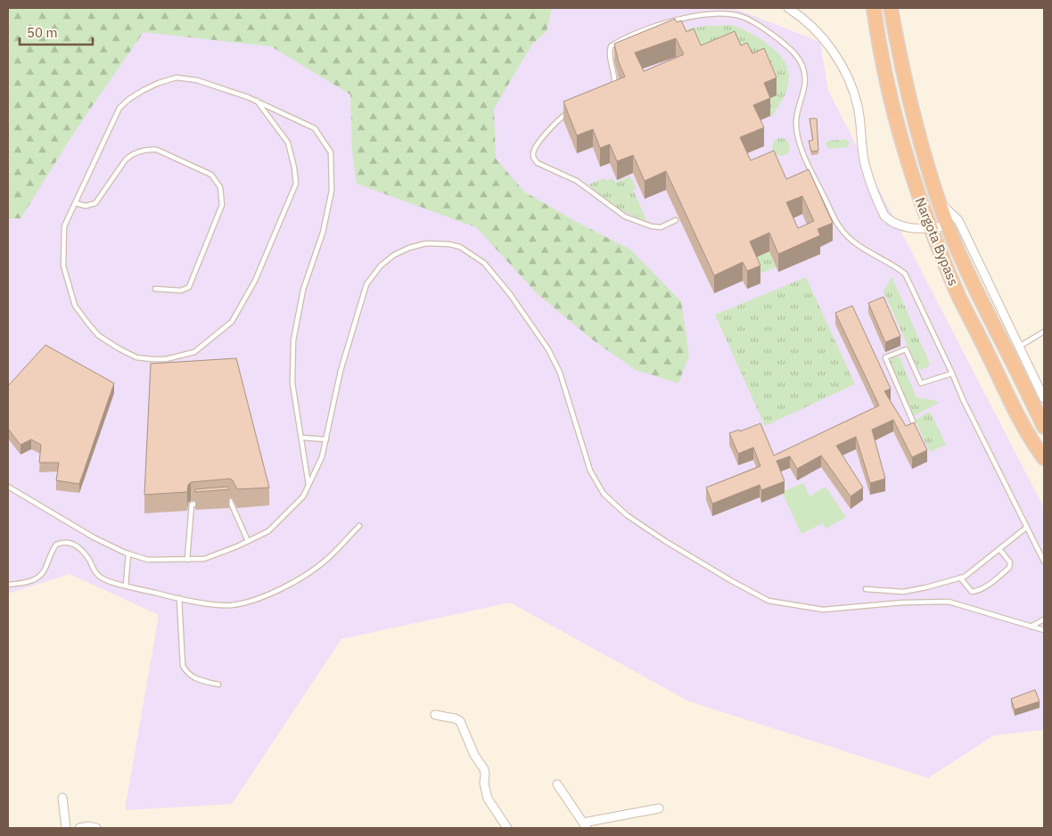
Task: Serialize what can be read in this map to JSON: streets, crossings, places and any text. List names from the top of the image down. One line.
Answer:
{"streets":{"highway":["Nargota Bypass"]},"scale_bar":"50 m"}
